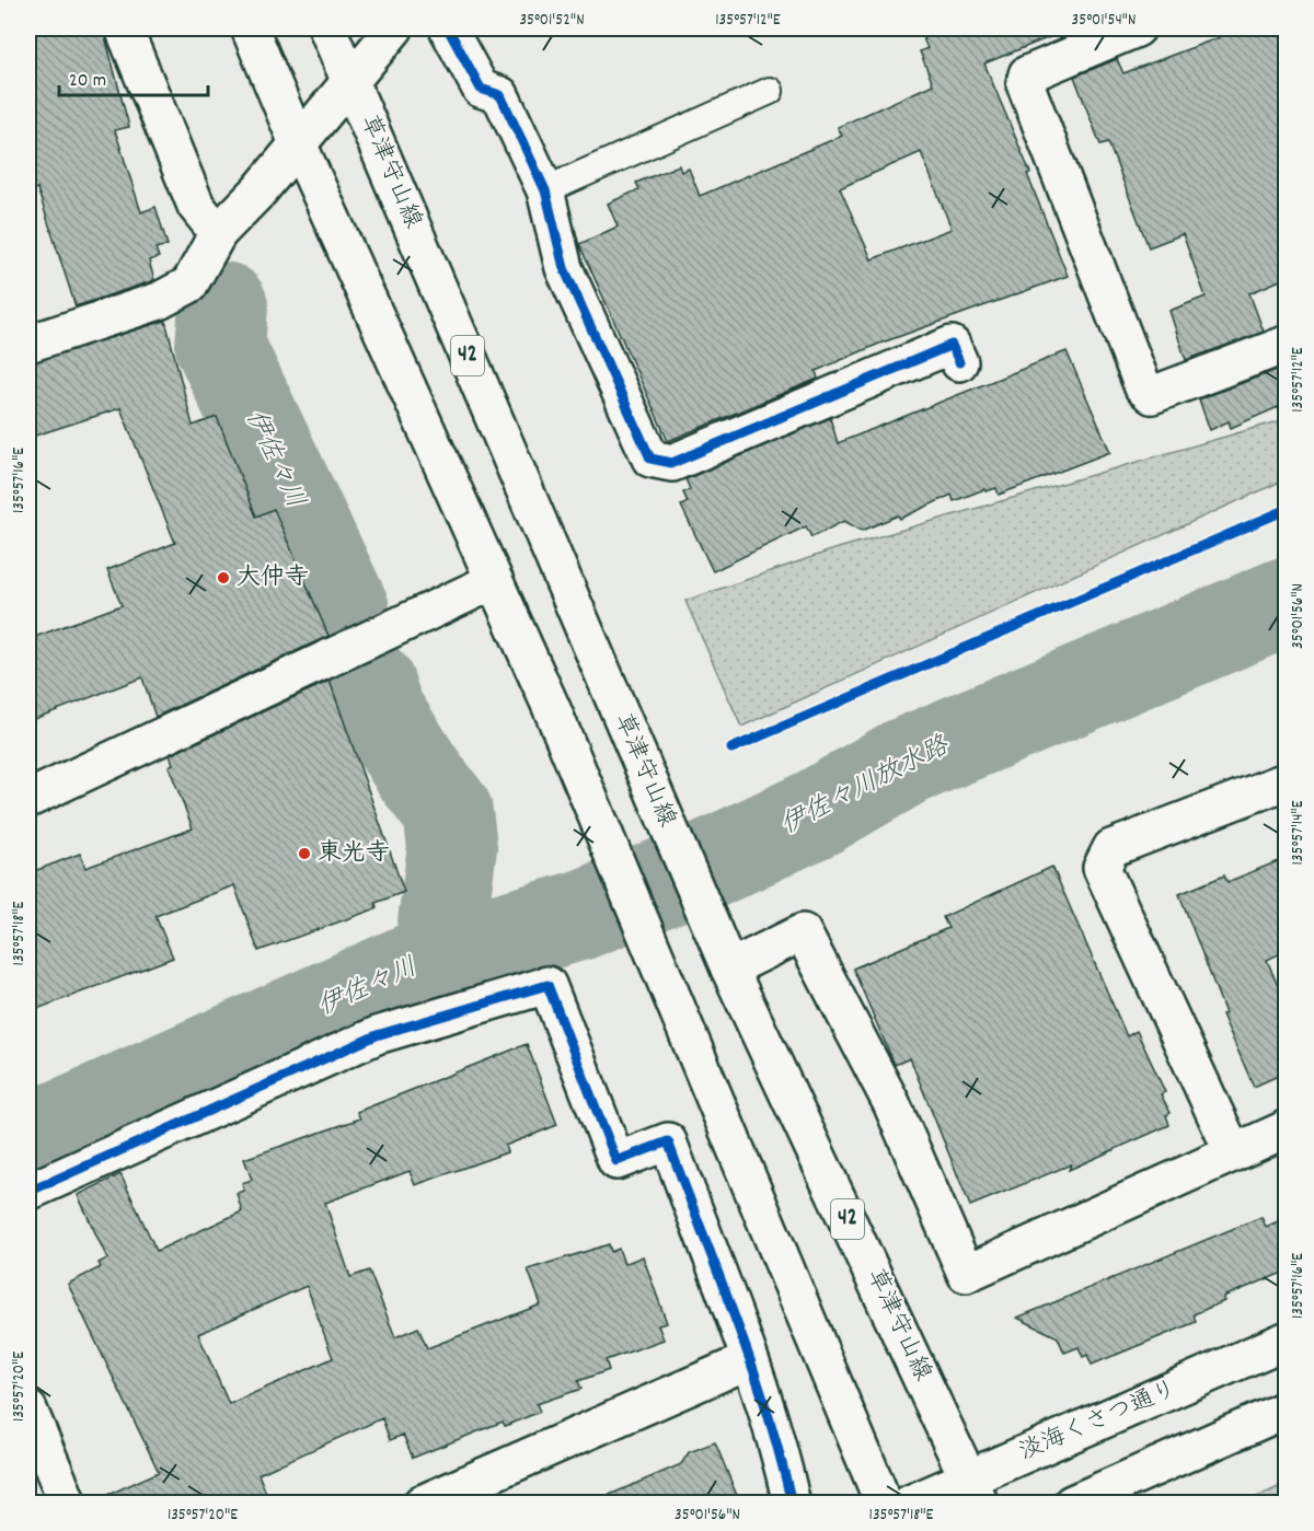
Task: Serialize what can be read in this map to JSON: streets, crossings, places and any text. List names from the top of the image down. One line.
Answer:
{"streets":{"street":["草津守山線","42","淡海くさつ通り"]},"crossings":[["草津守山線","淡海くさつ通り"]],"water":["伊佐々川","伊佐々川放水路"],"places":["大仲寺","東光寺"],"scale_bar":"20 m","coordinates":["35°01'52\"N","135°57'12\"E","35°01'54\"N","135°57'16\"E","35°01'56\"N","135°57'14\"E","135°57'18\"E","135°57'20\"E"]}
